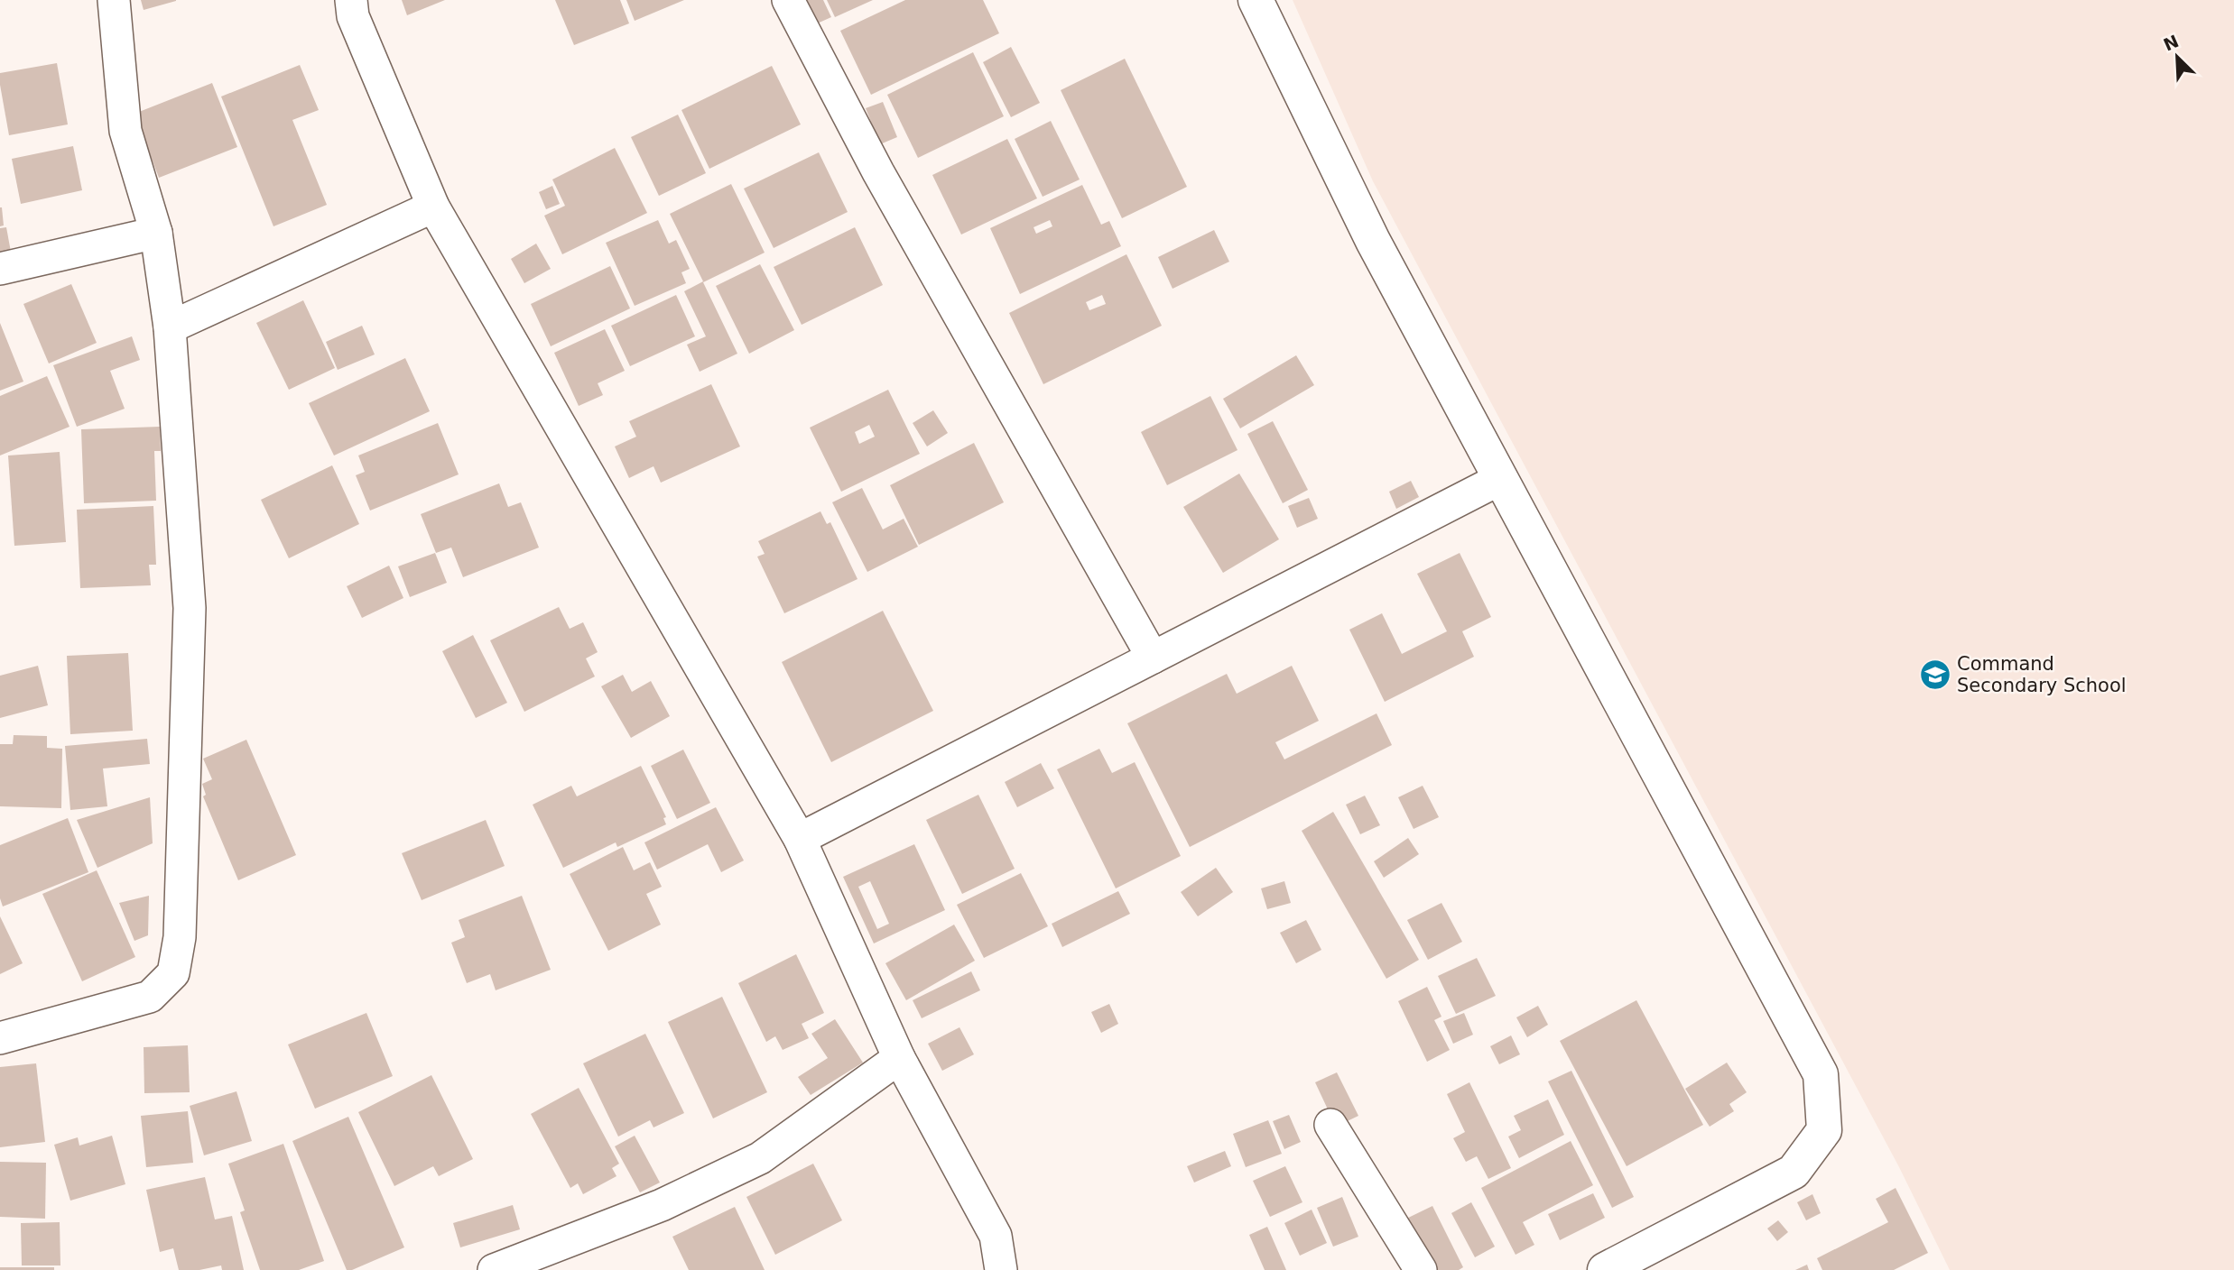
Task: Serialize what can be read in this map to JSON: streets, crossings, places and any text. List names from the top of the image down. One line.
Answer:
{"places":{"school or university":["Command Secondary School"]},"north":"top left"}
